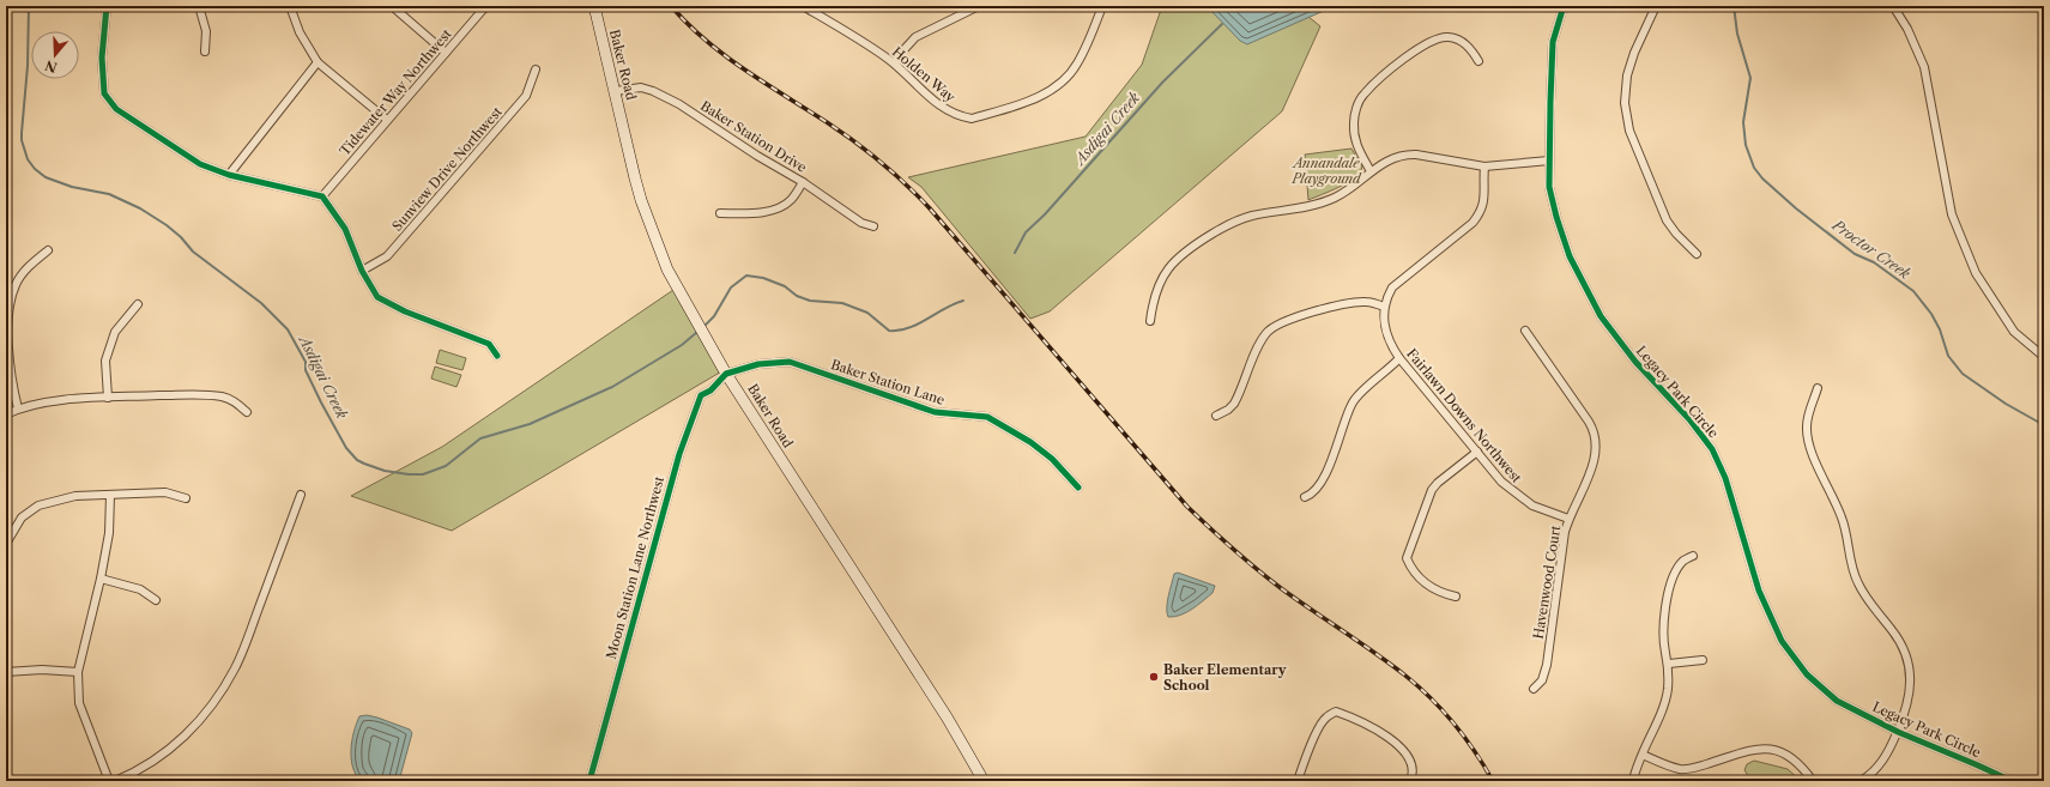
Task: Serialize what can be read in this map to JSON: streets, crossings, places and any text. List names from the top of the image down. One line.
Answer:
{"streets":{"main road":["Baker Road"],"street":["Holden Way","Tidewater Way Northwest","Baker Station Drive","Sunview Drive Northwest","Baker Station Lane","Legacy Park Circle","Fairlawn Downs Northwest","Moon Station Lane Northwest","Havenwood Court"]},"crossings":[["Baker Road","Baker Station Drive"],["Baker Road","Baker Station Lane"],["Baker Road","Moon Station Lane Northwest"],["Baker Station Lane","Moon Station Lane Northwest"],["Fairlawn Downs Northwest","Havenwood Court"]],"water":["Asdigai Creek","Proctor Creek"],"parks":["Annandale Playground"],"places":["Baker Elementary School"],"north":"bottom"}
